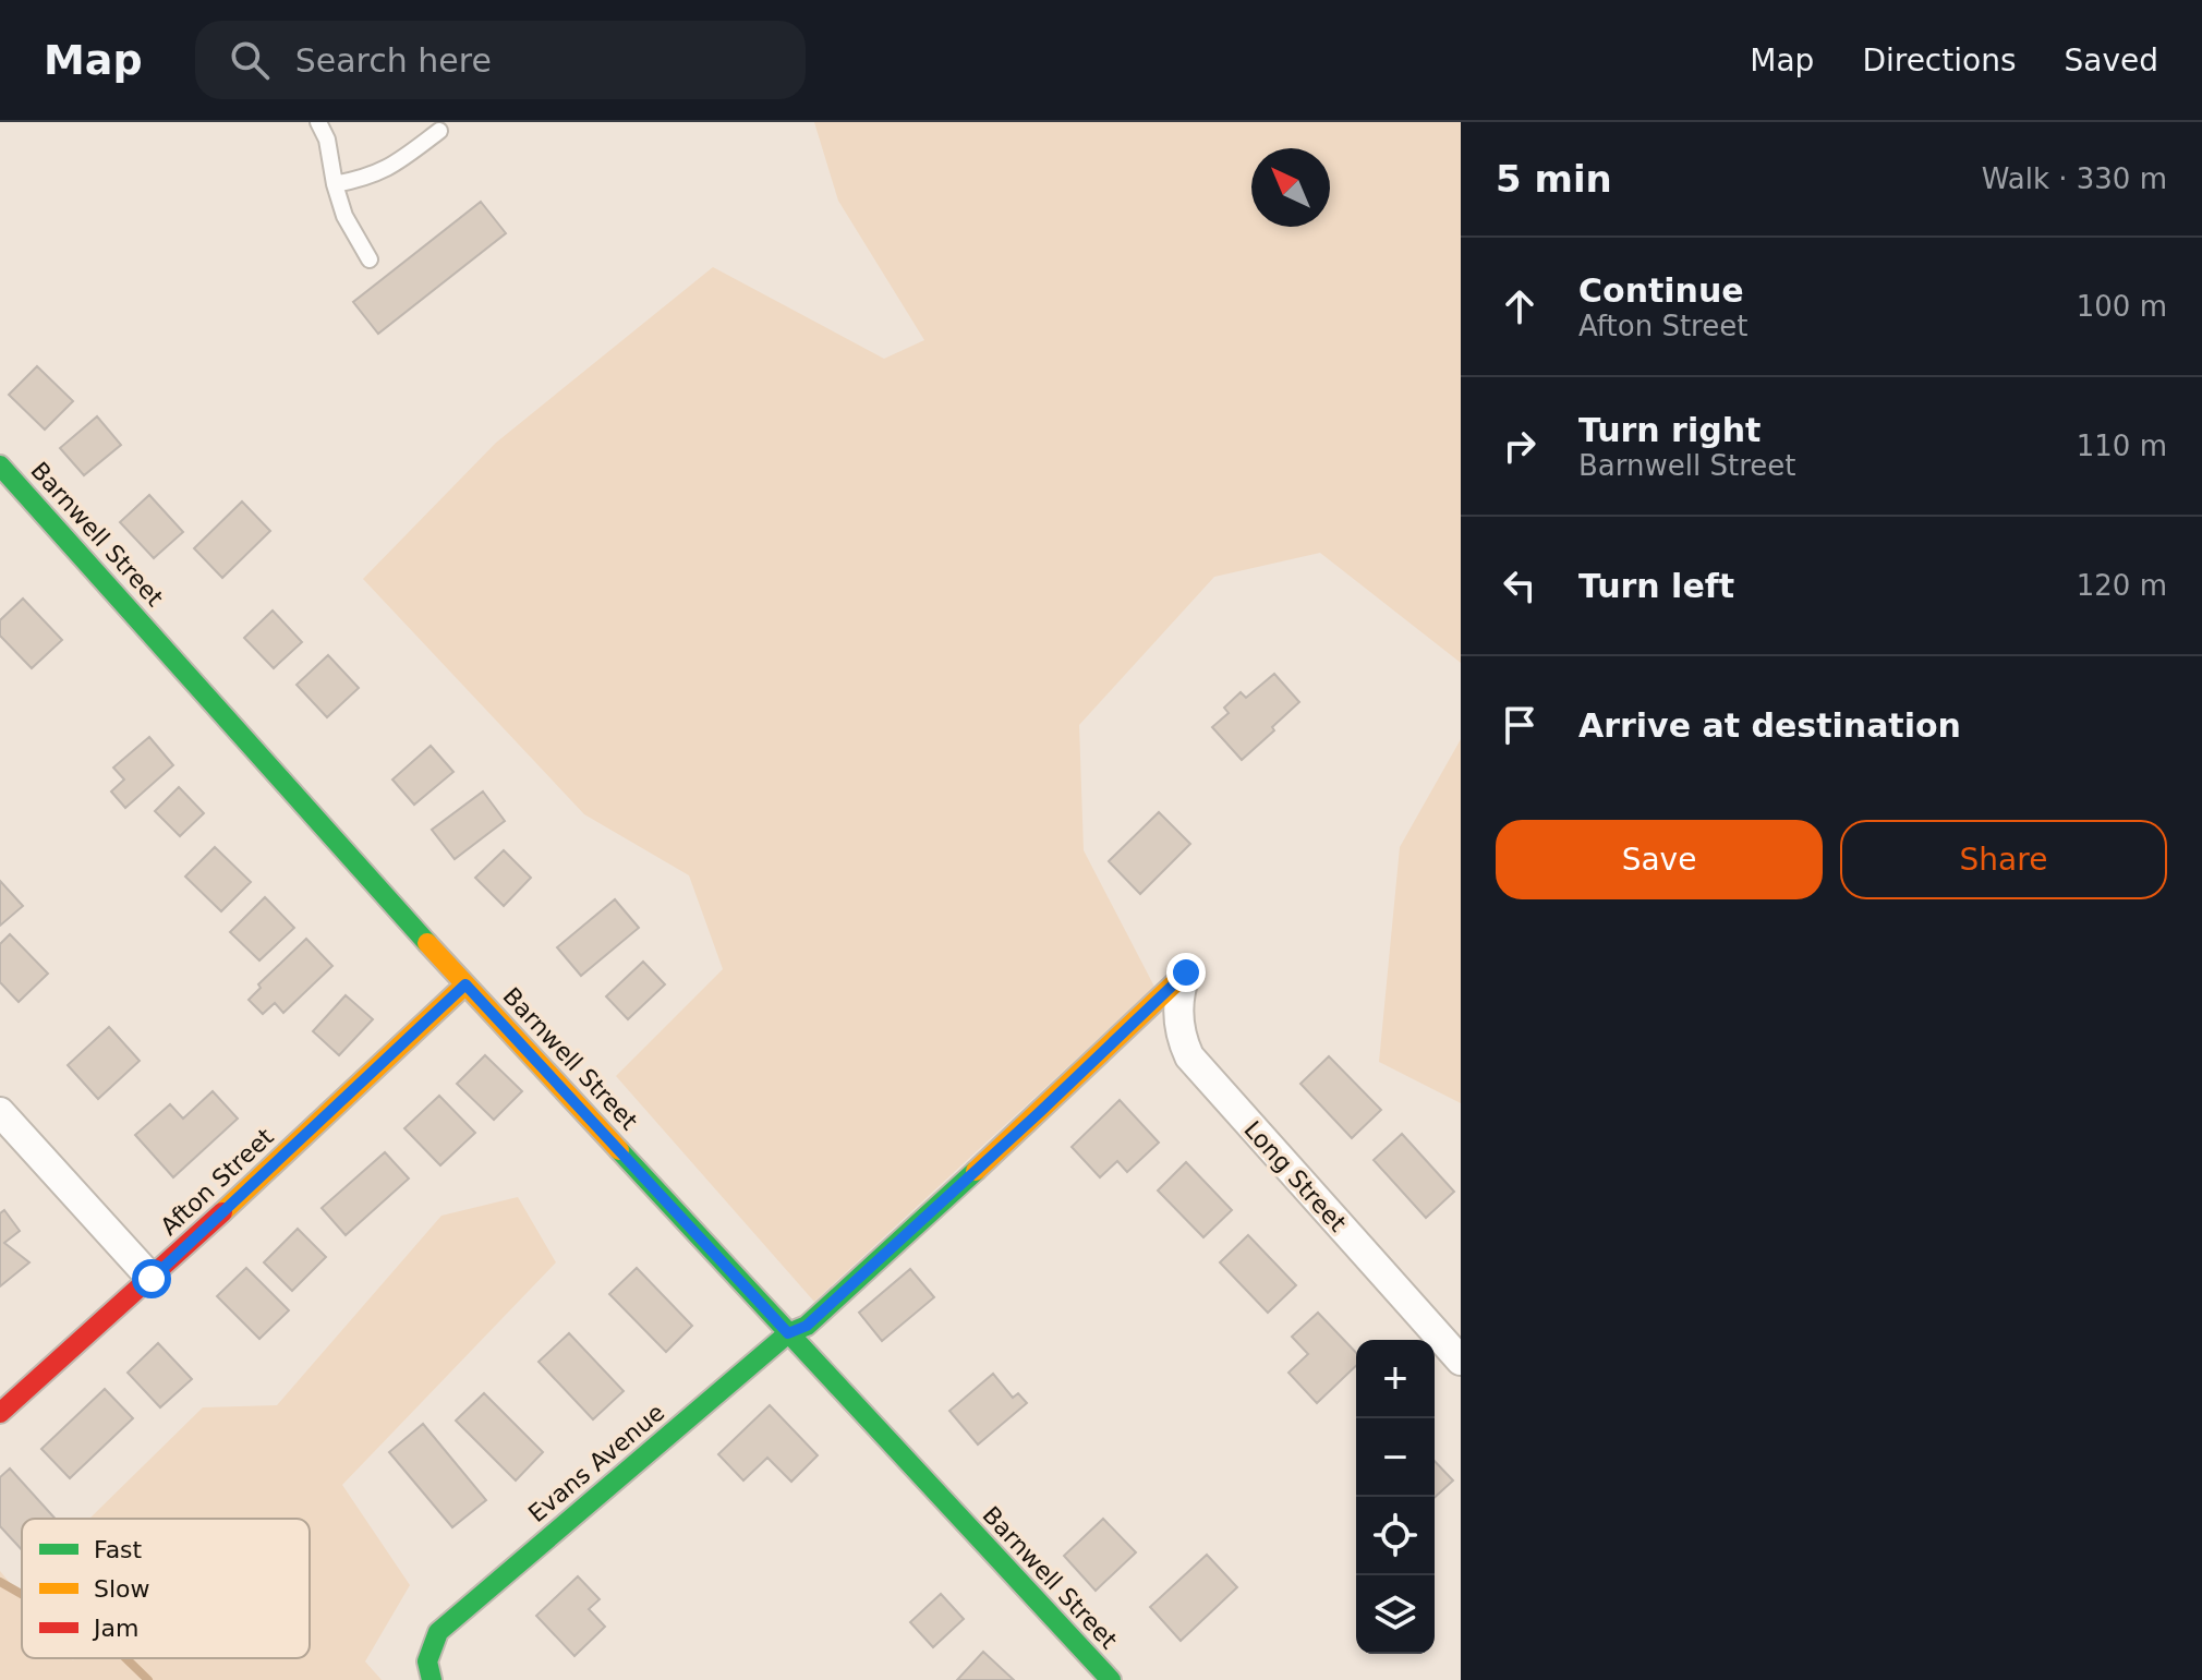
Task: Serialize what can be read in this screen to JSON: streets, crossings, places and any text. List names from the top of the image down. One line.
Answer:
{"streets":{"street":["Barnwell Street","Long Street","Afton Street","Evans Avenue"]},"crossings":[["Barnwell Street","Afton Street"],["Barnwell Street","Evans Avenue"],["Long Street","Evans Avenue"]],"legend":["Fast","Slow","Jam"],"north":"top left","page":{"header":"Map","search":"Search here","nav":["Map","Directions","Saved"],"heading":["5 min","Walk · 330 m"],"list":[["Continue","Afton Street","100 m"],["Turn right","Barnwell Street","110 m"],["Turn left","120 m"],"Arrive at destination"],"buttons":["Save","Share"],"map_buttons":["+","−"]}}
